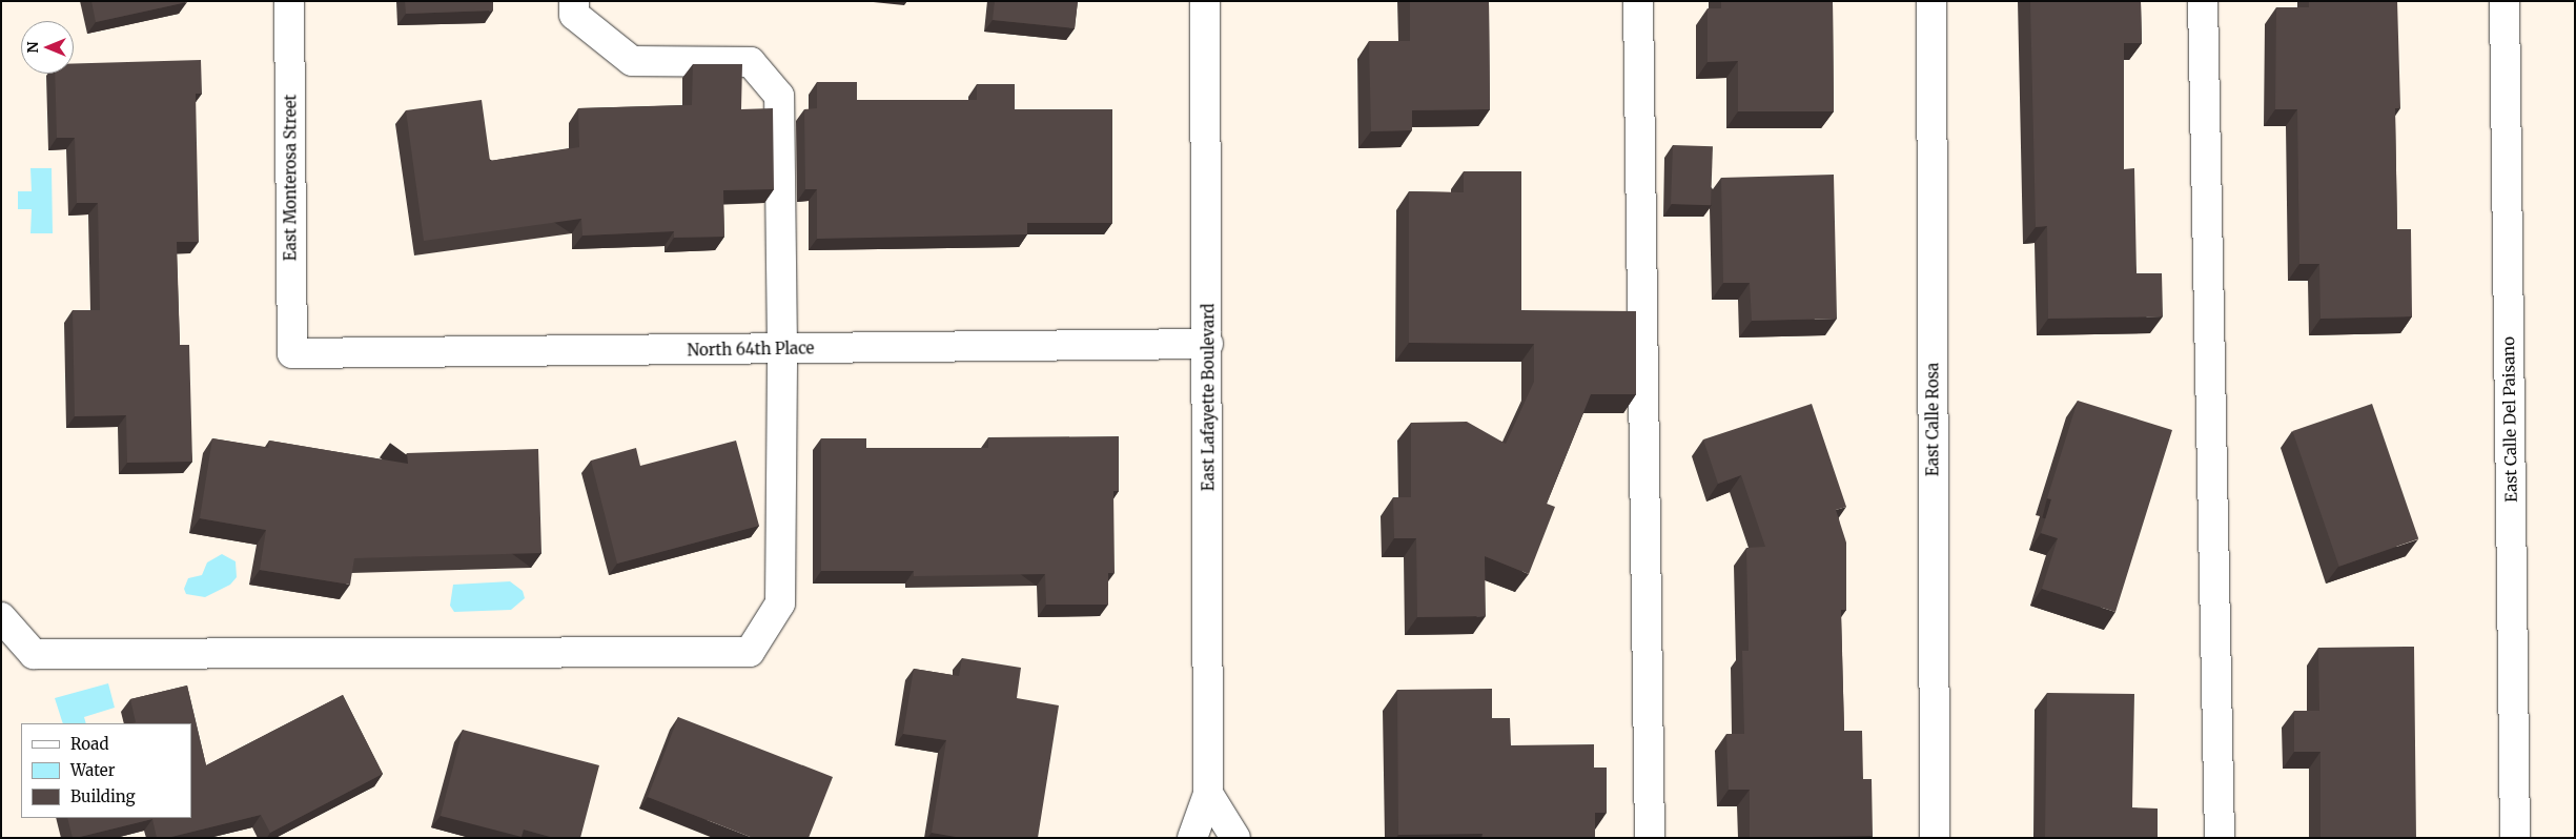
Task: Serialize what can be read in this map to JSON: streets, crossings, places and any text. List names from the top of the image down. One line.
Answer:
{"streets":{"street":["East Monterosa Street","North 64th Place","East Lafayette Boulevard","East Calle Rosa","East Calle Del Paisano"]},"crossings":[["East Monterosa Street","North 64th Place"],["North 64th Place","East Lafayette Boulevard"]],"legend":["Road","Water","Building"],"north":"left"}
